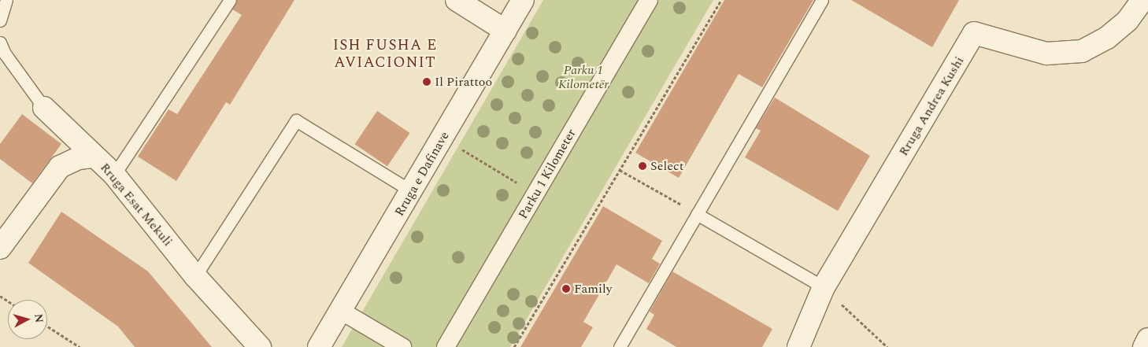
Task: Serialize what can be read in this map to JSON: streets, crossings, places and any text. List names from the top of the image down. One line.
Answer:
{"streets":{"street":["Rruga Andrea Kushi","Rruga e Dafinave","Parku 1 Kilometer","Rruga Esat Mekuli"]},"districts":["ISH FUSHA E AVIACIONIT"],"parks":["Parku 1 Kilometër"],"places":["Il Pirattoo","Select","Family"],"north":"right"}
